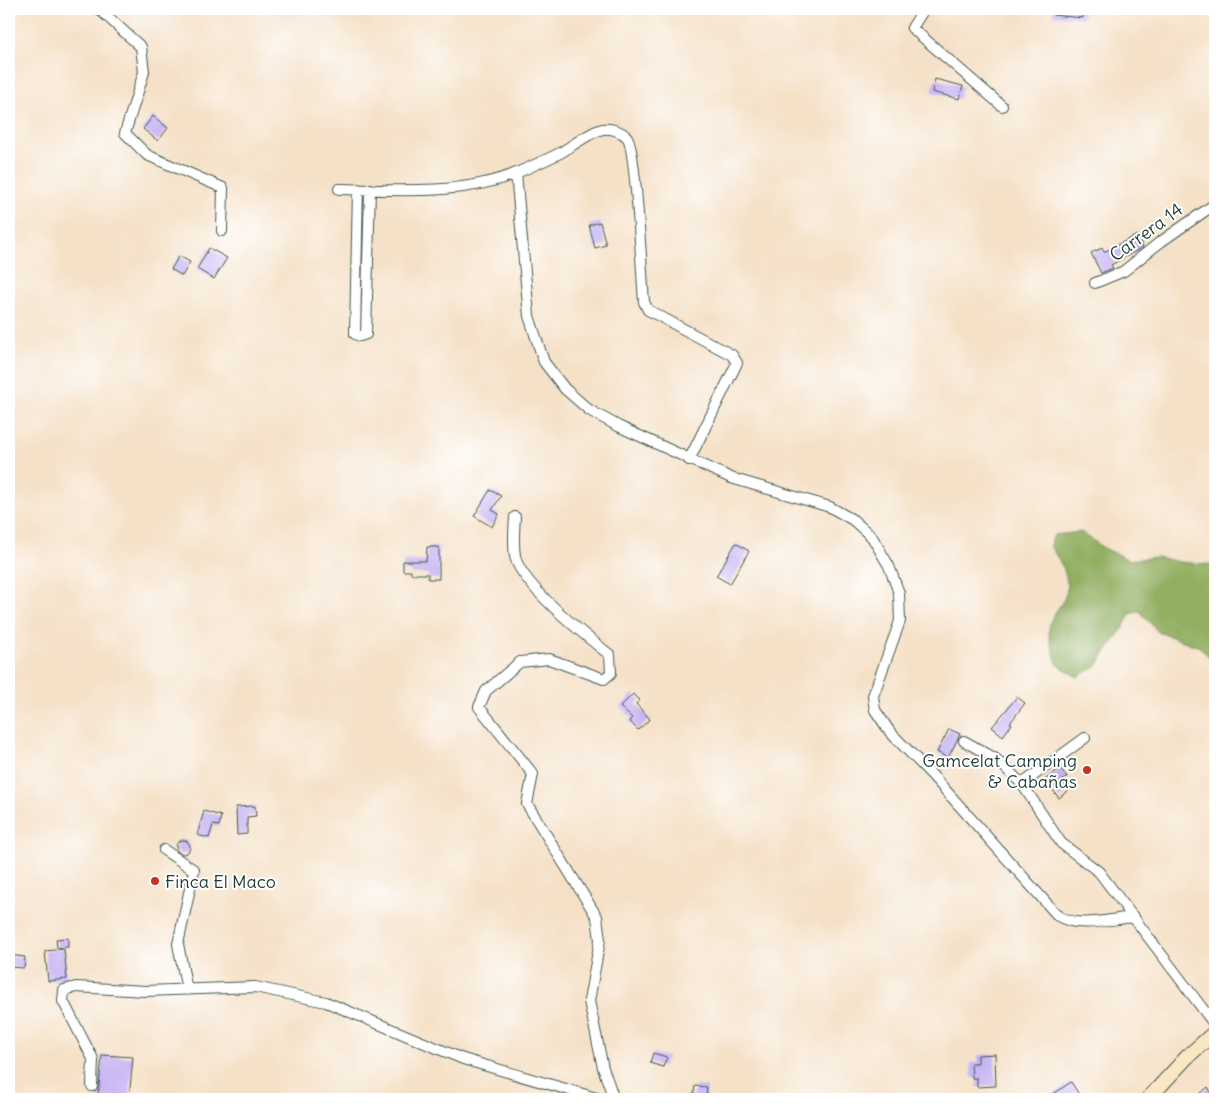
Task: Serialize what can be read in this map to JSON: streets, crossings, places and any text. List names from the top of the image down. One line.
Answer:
{"streets":{"street":["Carrera 14"]},"places":["Gamcelat Camping & Cabañas","Finca El Maco"]}
